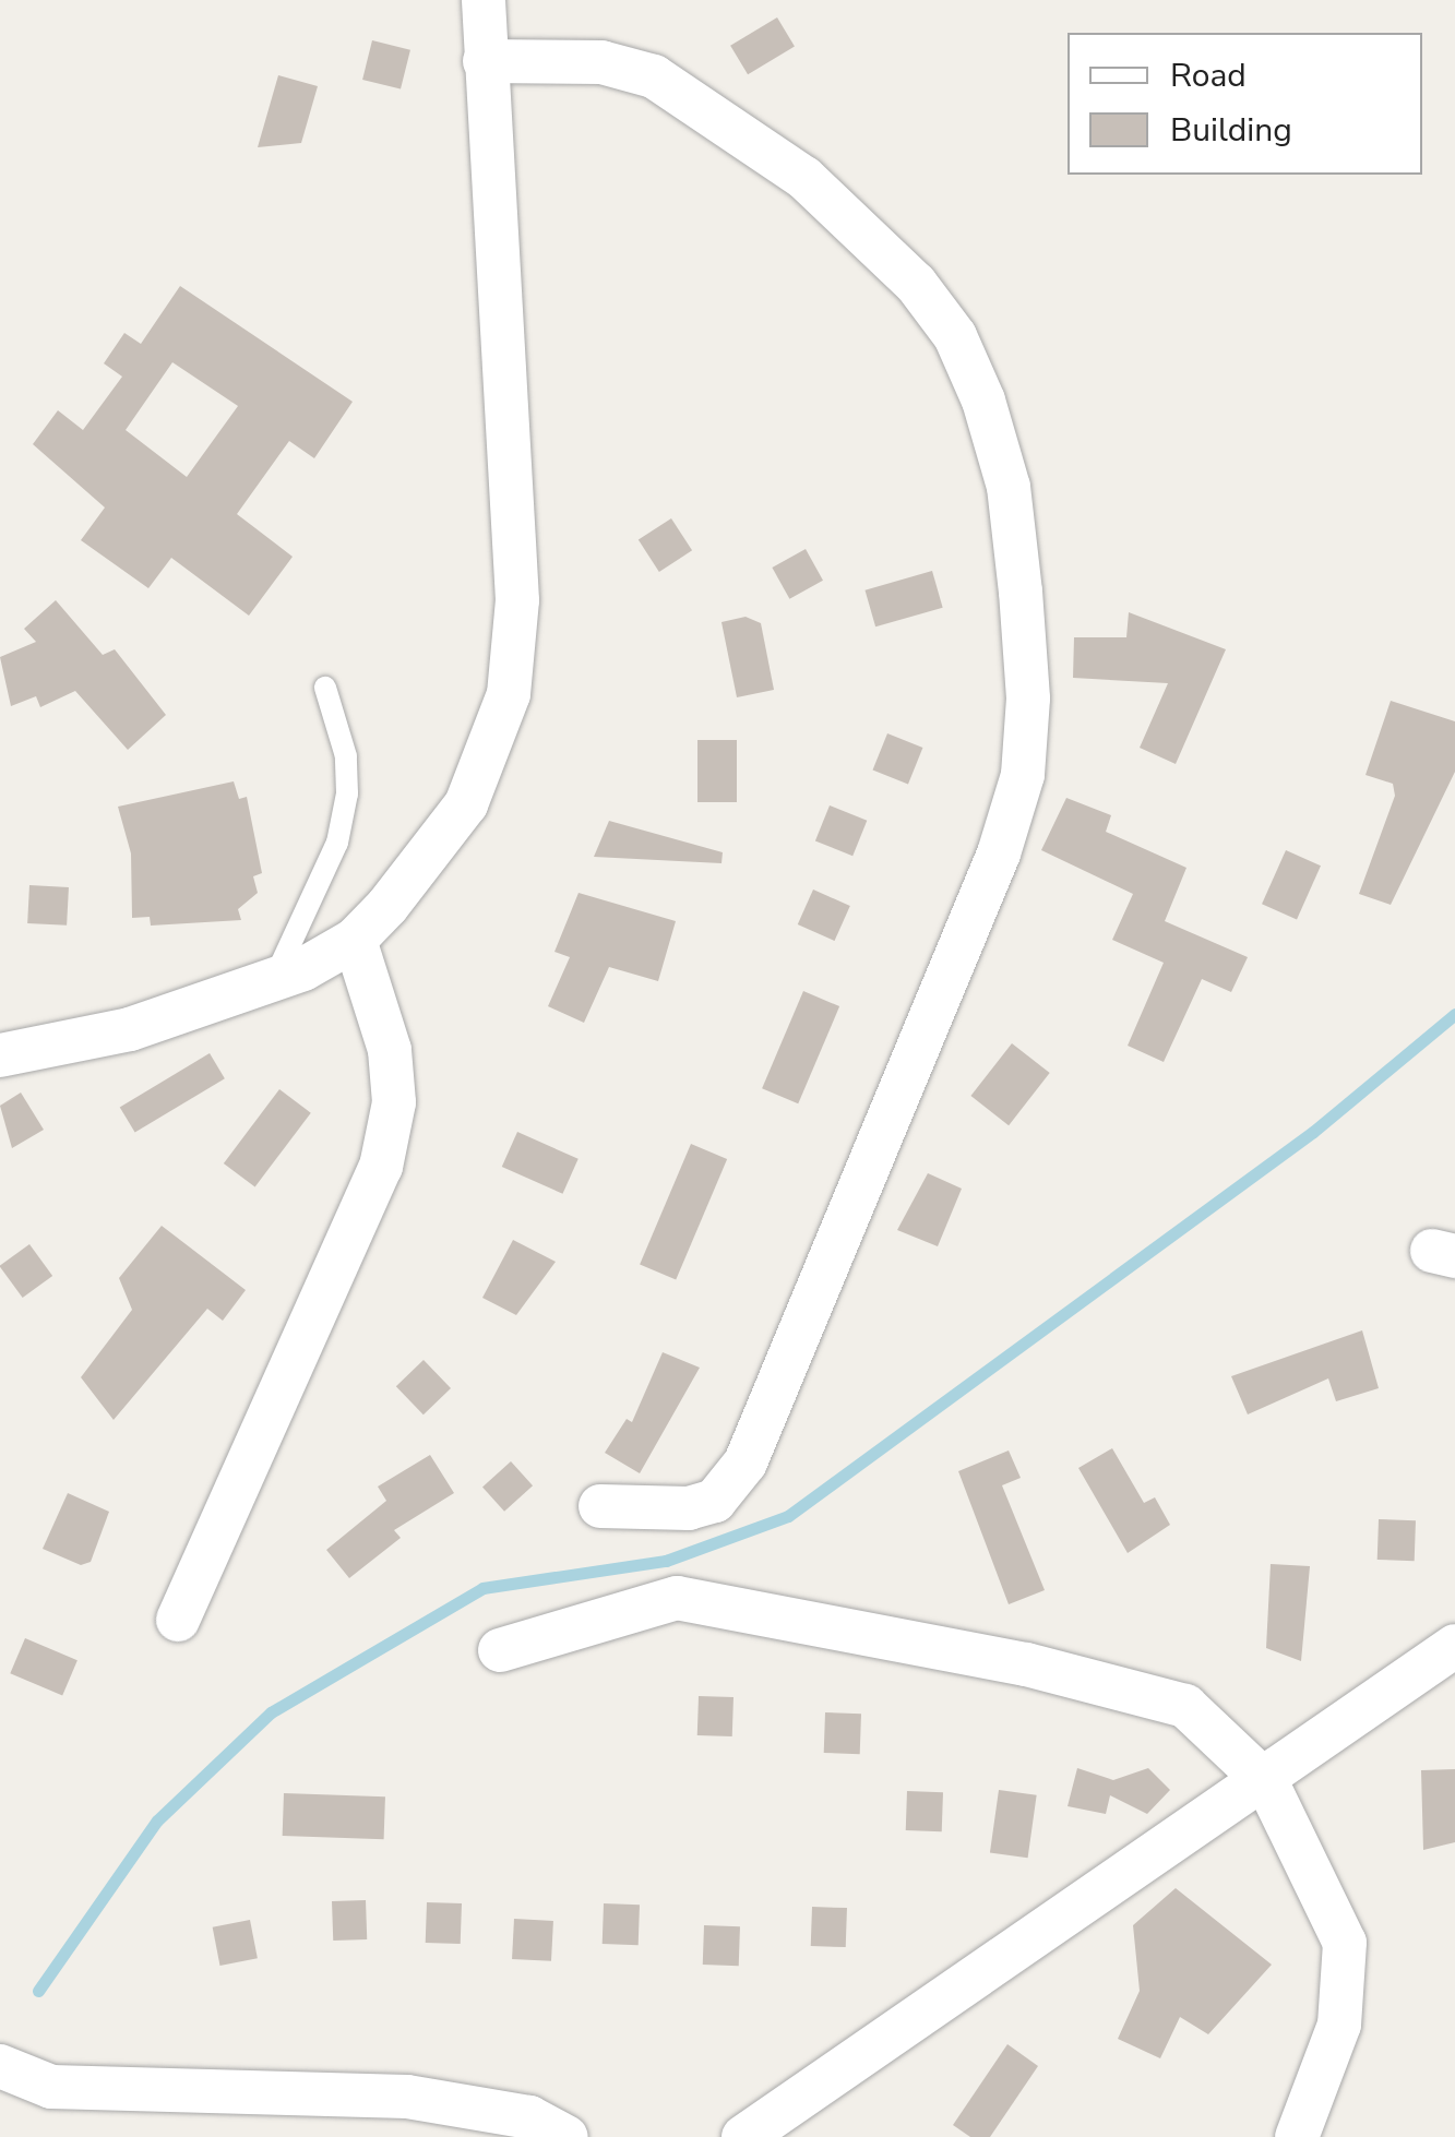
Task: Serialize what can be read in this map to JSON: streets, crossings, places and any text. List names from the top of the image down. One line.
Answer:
{"legend":["Road","Building"]}
